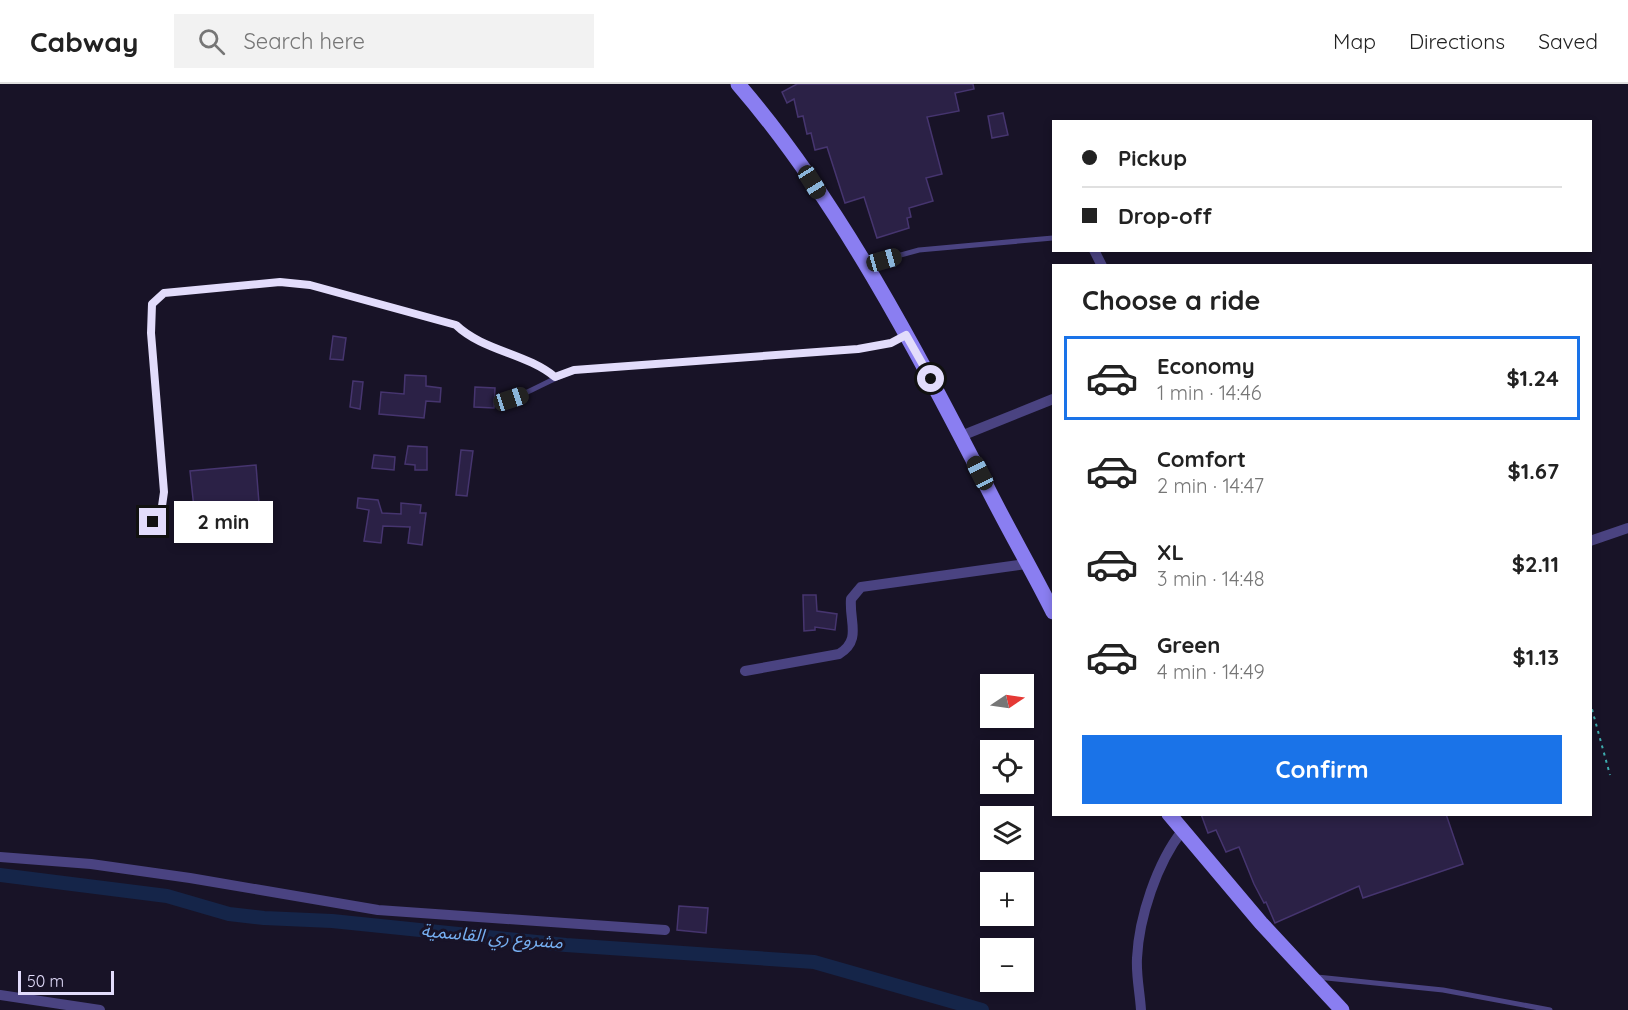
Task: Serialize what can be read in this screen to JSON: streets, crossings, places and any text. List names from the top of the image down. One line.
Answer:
{"water":["مشروع ري القاسمية"],"scale_bar":"50 m","north":"right","page":{"header":"Cabway","search":"Search here","nav":["Map","Directions","Saved"],"banner":["Pickup","Drop-off"],"heading":"Choose a ride","list":[{"name":"Economy","note":"1 min · 14:46","value":"$1.24"},{"name":"Comfort","note":"2 min · 14:47","value":"$1.67"},{"name":"XL","note":"3 min · 14:48","value":"$2.11"},{"name":"Green","note":"4 min · 14:49","value":"$1.13"}],"bubble":"2 min","map_buttons":["+","−"],"buttons":"Confirm","scale":"50 m"}}
